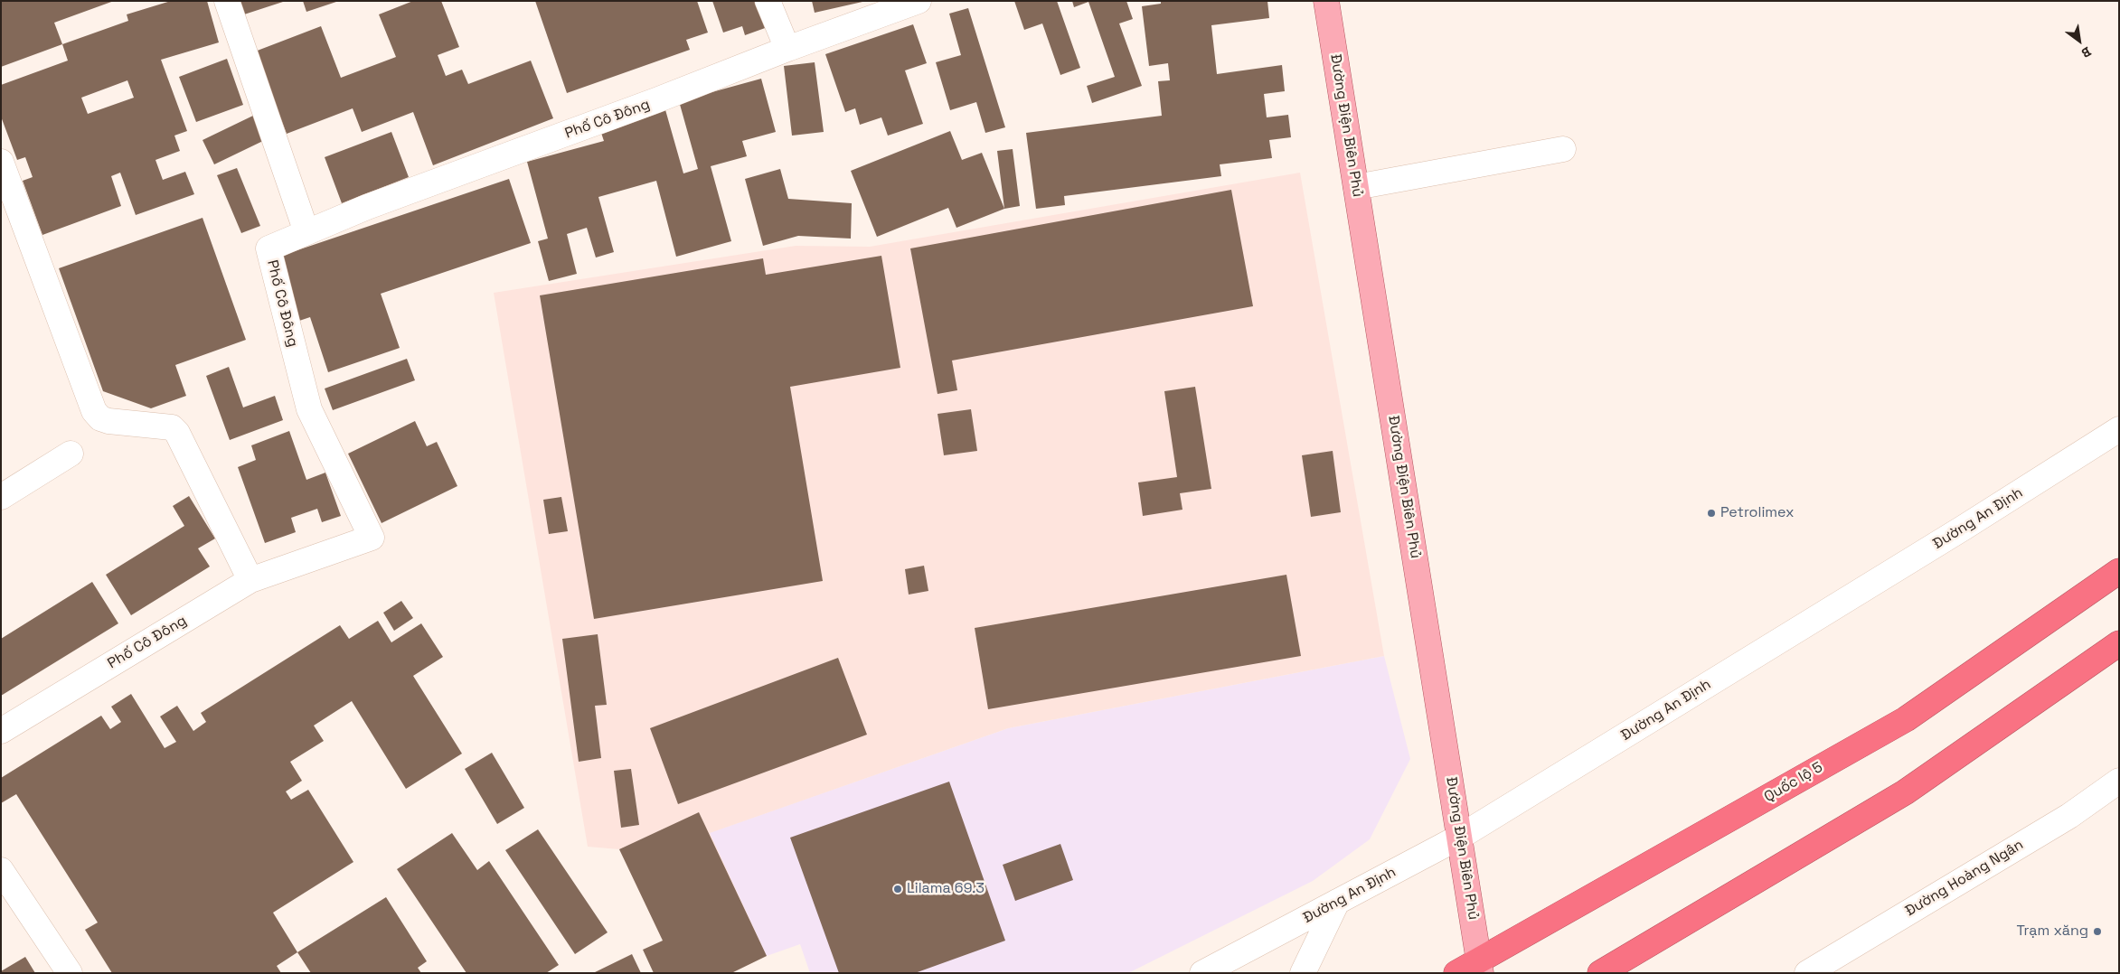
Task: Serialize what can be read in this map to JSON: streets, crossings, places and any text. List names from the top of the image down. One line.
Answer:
{"streets":{"highway":["Quốc lộ 5"],"main road":["Đường Điện Biên Phủ"],"street":["Phố Cô Đông","Đường An Định","Đường Hoàng Ngân"]},"crossings":[["Đường Điện Biên Phủ","Đường An Định"],["Đường Điện Biên Phủ","Quốc lộ 5"]],"places":["Petrolimex","Lilama 69.3","Trạm xăng"],"north":"bottom right"}
